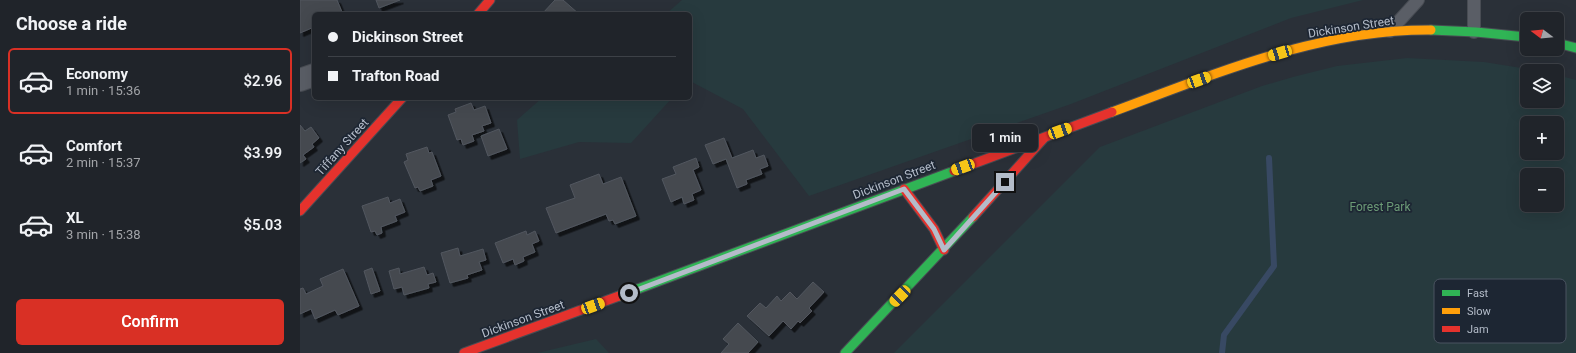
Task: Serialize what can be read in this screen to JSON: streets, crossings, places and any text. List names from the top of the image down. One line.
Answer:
{"streets":{"main road":["Dickinson Street","Tiffany Street"]},"parks":["Forest Park"],"legend":["Fast","Slow","Jam"],"north":"left","page":{"heading":"Choose a ride","map_buttons":["+","−"],"banner":["Dickinson Street","Trafton Road"],"list":[{"name":"Economy","note":"1 min · 15:36","value":"$2.96"},{"name":"Comfort","note":"2 min · 15:37","value":"$3.99"},{"name":"XL","note":"3 min · 15:38","value":"$5.03"}],"bubble":"1 min","buttons":"Confirm"}}
